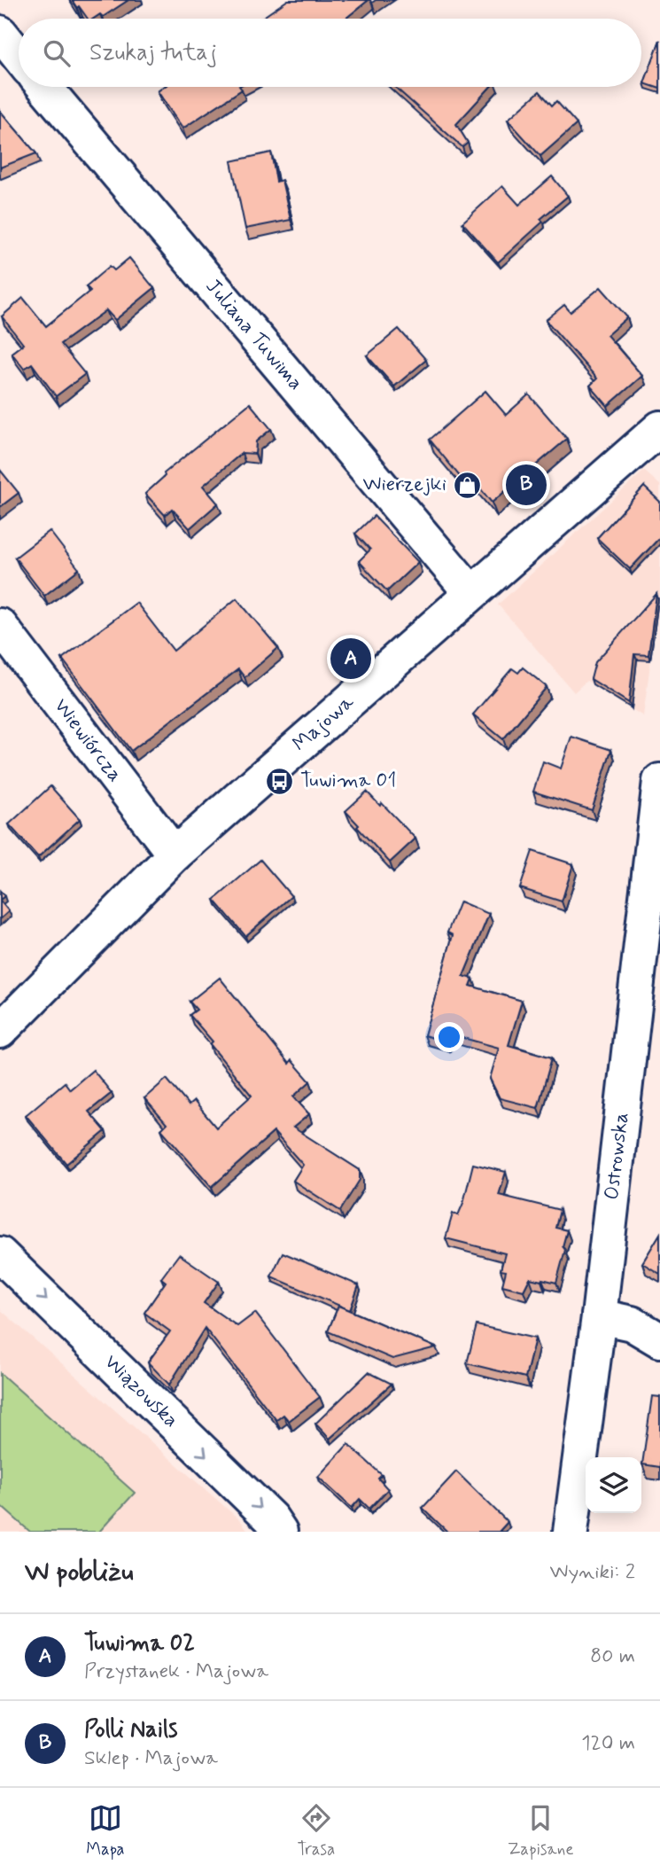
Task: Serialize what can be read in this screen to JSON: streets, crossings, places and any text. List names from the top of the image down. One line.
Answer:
{"streets":{"street":["Juliana Tuwima","Majowa","Wiewiórcza","Ostrowska","Wiązowska"]},"crossings":[["Juliana Tuwima","Majowa"],["Majowa","Wiewiórcza"]],"one_way":["Wiązowska"],"places":{"shop":["Wierzejki"],"bus stop":["Tuwima 01"]},"page":{"search":"Szukaj tutaj","pins":["B","A"],"heading":["W pobliżu","Wyniki: 2"],"list":[{"mark":"A","name":"Tuwima 02","note":"Przystanek · Majowa","value":"80 m"},{"mark":"B","name":"Polli Nails","note":"Sklep · Majowa","value":"120 m"}],"nav":["Mapa","Trasa","Zapisane"]}}
